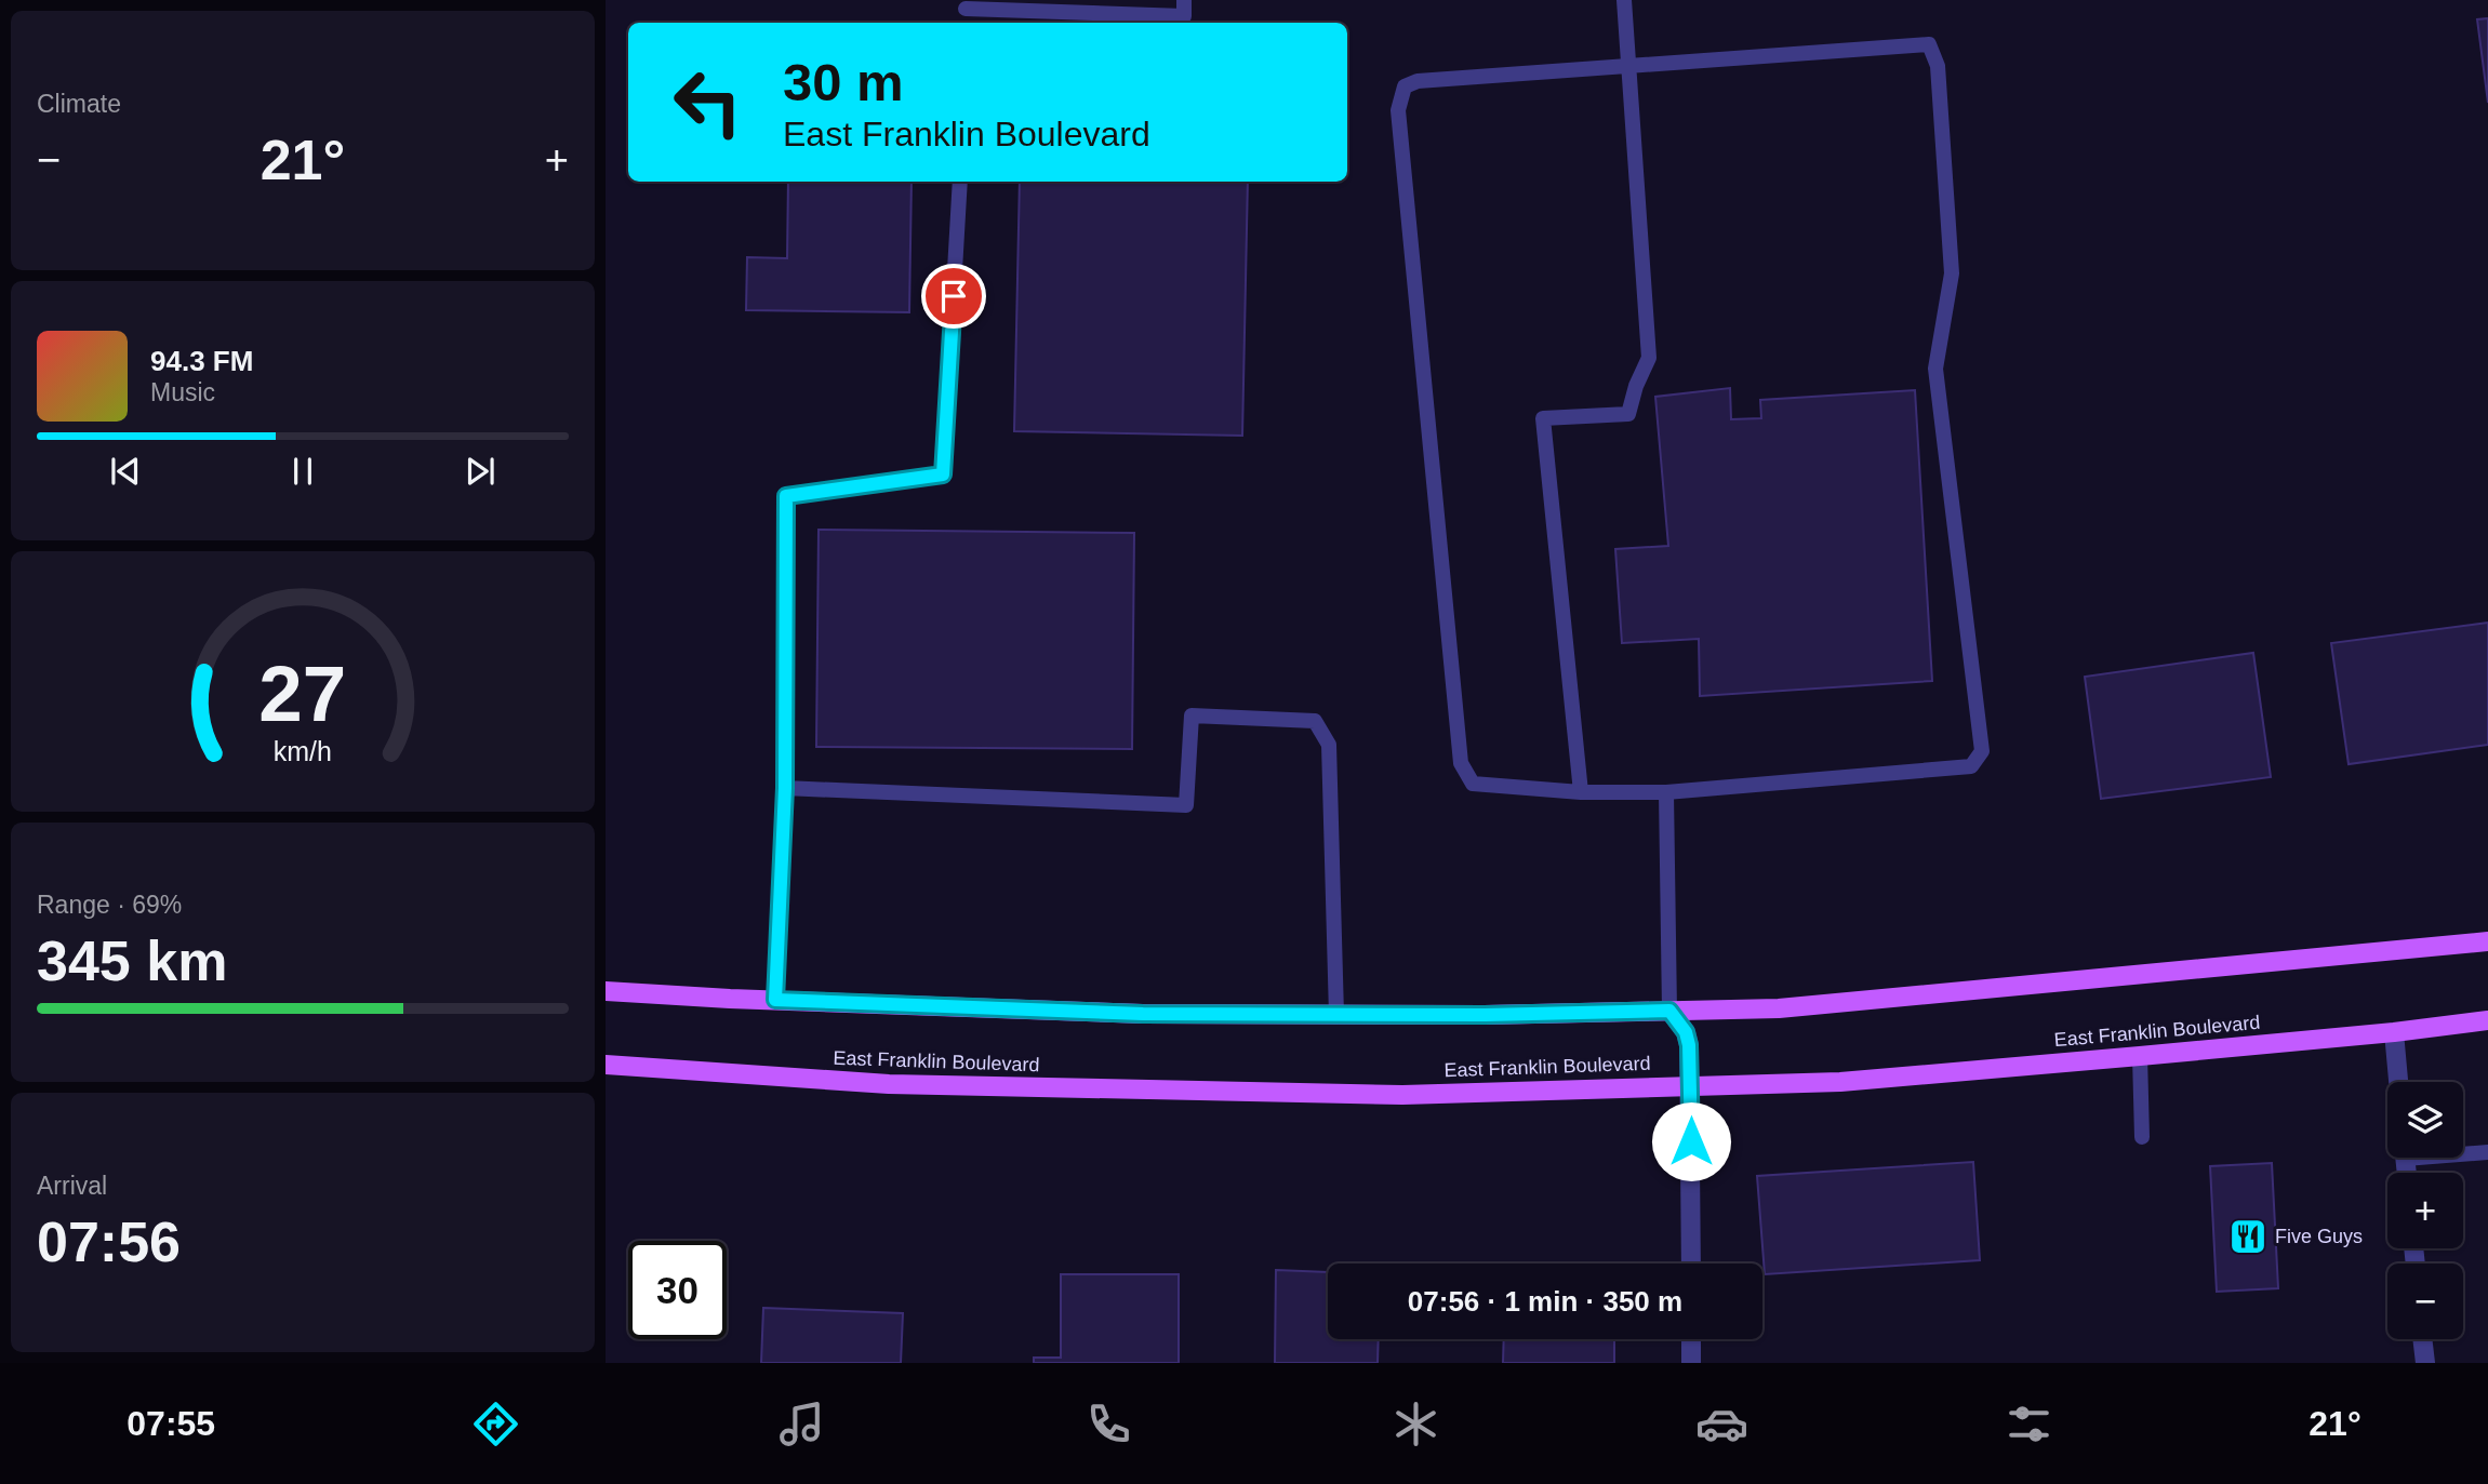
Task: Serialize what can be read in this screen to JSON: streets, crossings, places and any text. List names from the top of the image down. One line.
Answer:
{"streets":{"main road":["East Franklin Boulevard"]},"places":{"restaurant":["Five Guys"]},"page":{"tile":["Climate",["Range · 69%","345 km"],["Arrival","07:56"]],"turn":["30 m","East Franklin Boulevard"],"heat":["−","21°","+"],"song":["94.3 FM","Music"],"map_buttons":["+","−"],"limit":"30","trip":"07:56 · 1 min · 350 m","tabs":["07:55","21°"],"gauge":["27","km/h"]}}
